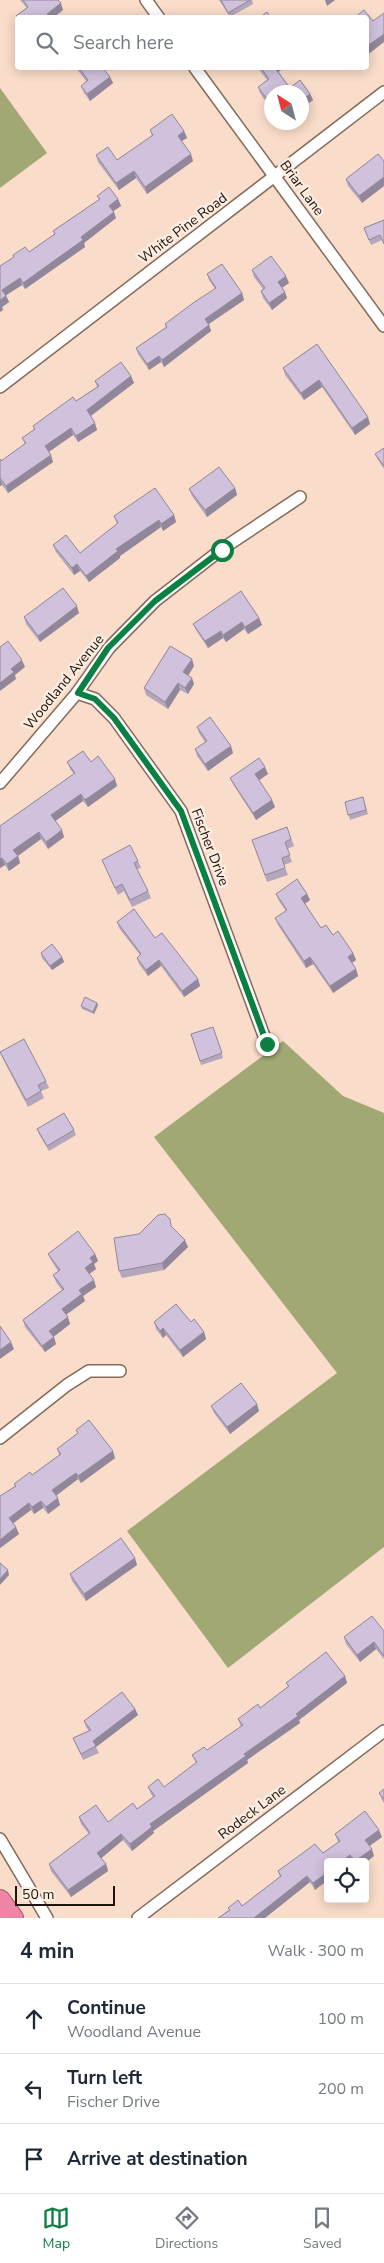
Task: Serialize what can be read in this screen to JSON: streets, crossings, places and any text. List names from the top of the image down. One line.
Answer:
{"streets":{"street":["Briar Lane","White Pine Road","Woodland Avenue","Fischer Drive","Rodeck Lane"]},"crossings":[["Briar Lane","White Pine Road"],["Woodland Avenue","Fischer Drive"]],"scale_bar":"50 m","north":"top left","page":{"search":"Search here","scale":"50 m","heading":["4 min","Walk · 300 m"],"list":[["Continue","Woodland Avenue","100 m"],["Turn left","Fischer Drive","200 m"],"Arrive at destination"],"nav":["Map","Directions","Saved"]}}
